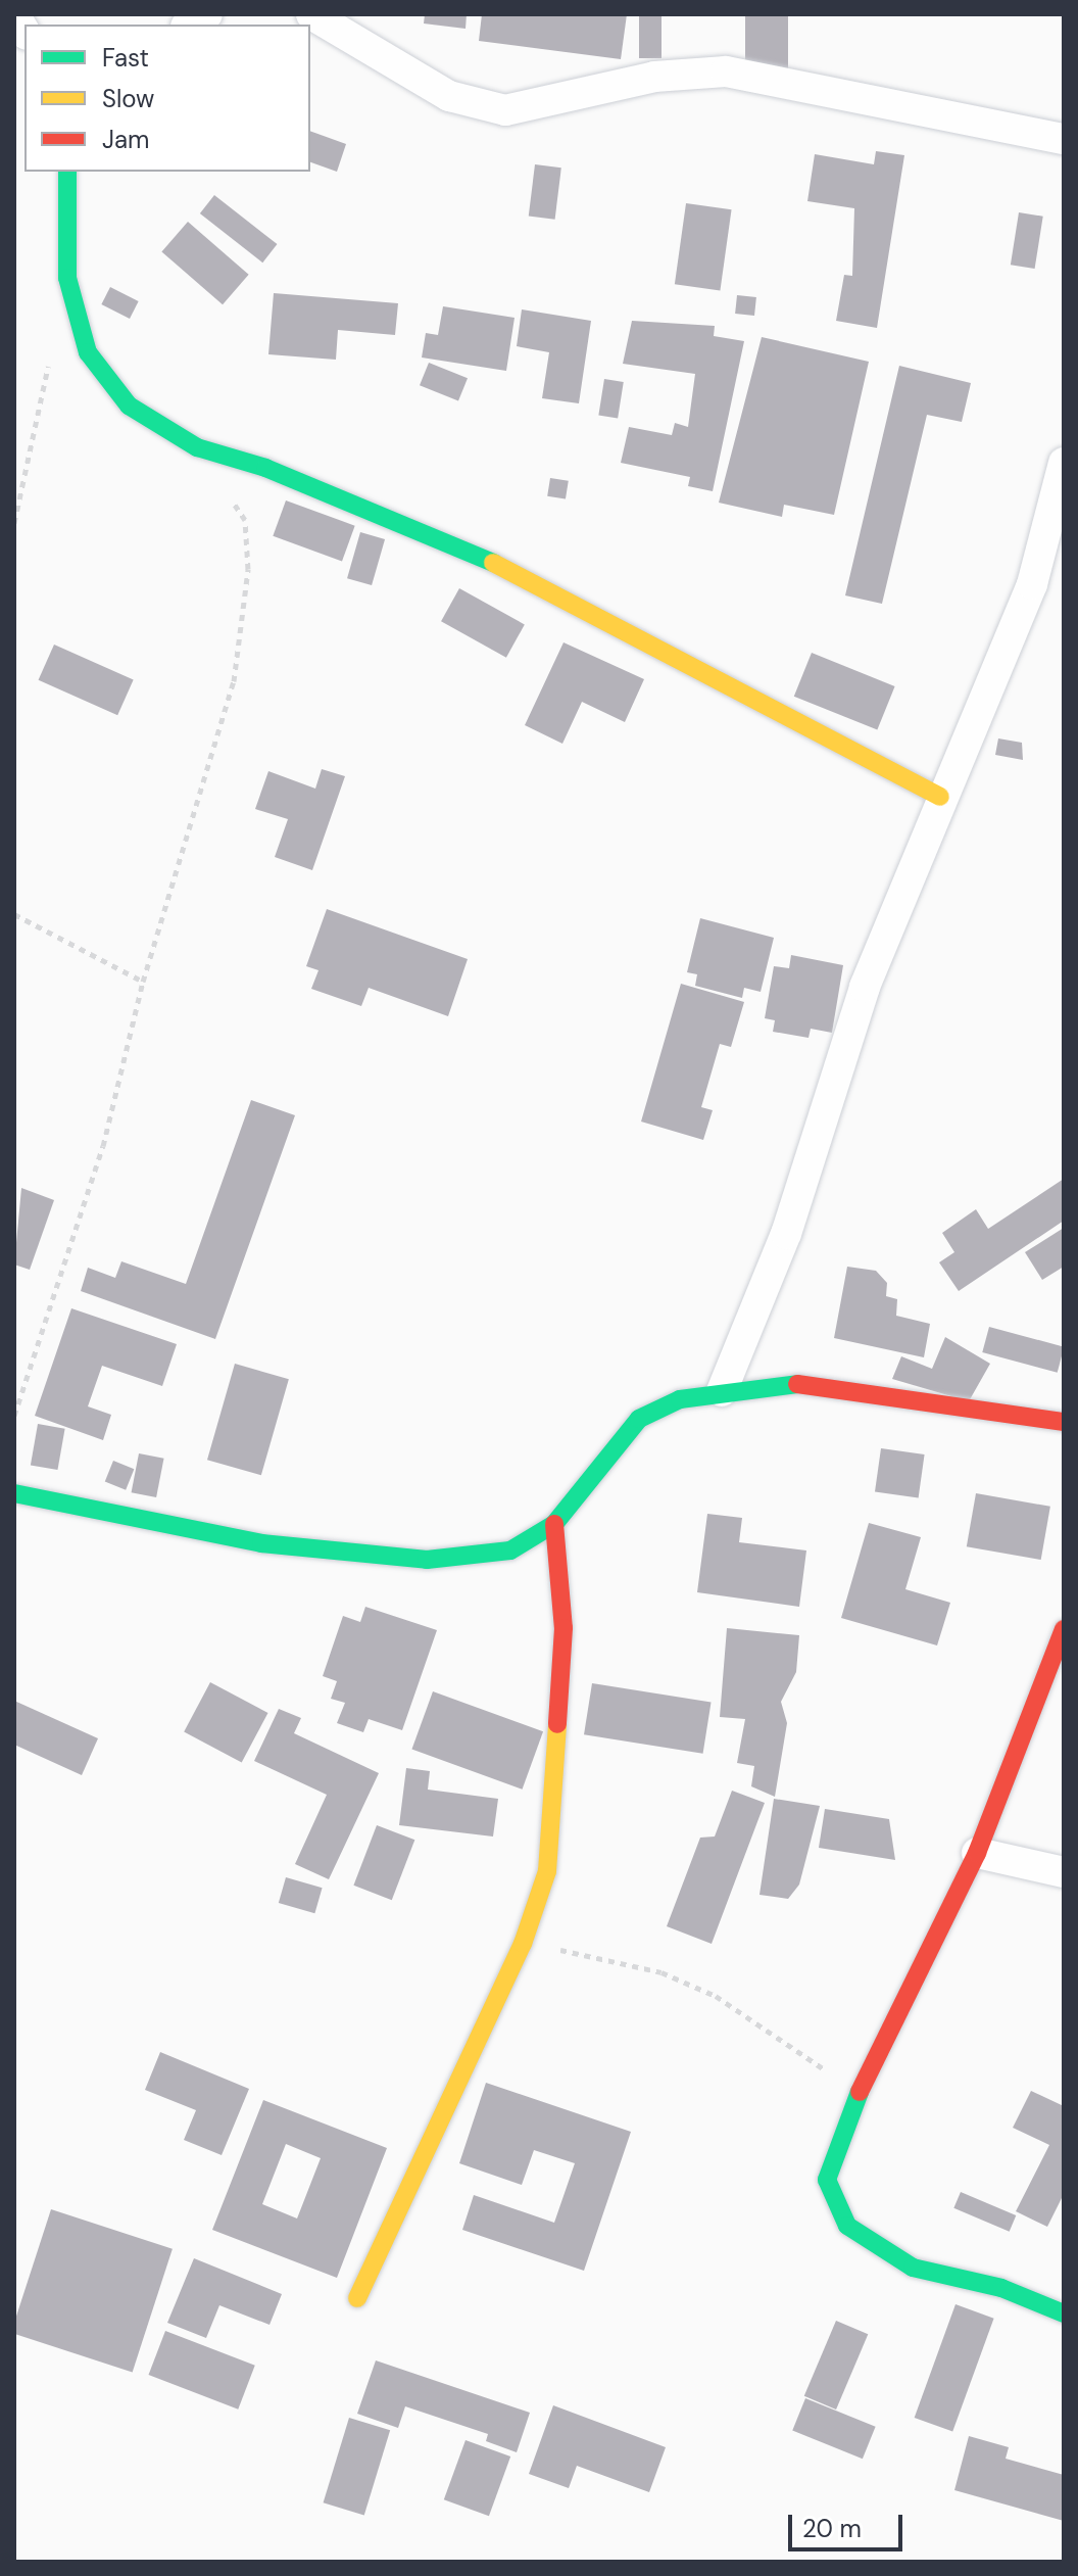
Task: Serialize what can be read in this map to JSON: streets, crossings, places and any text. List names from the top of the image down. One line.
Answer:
{"legend":["Fast","Slow","Jam"],"scale_bar":"20 m"}
